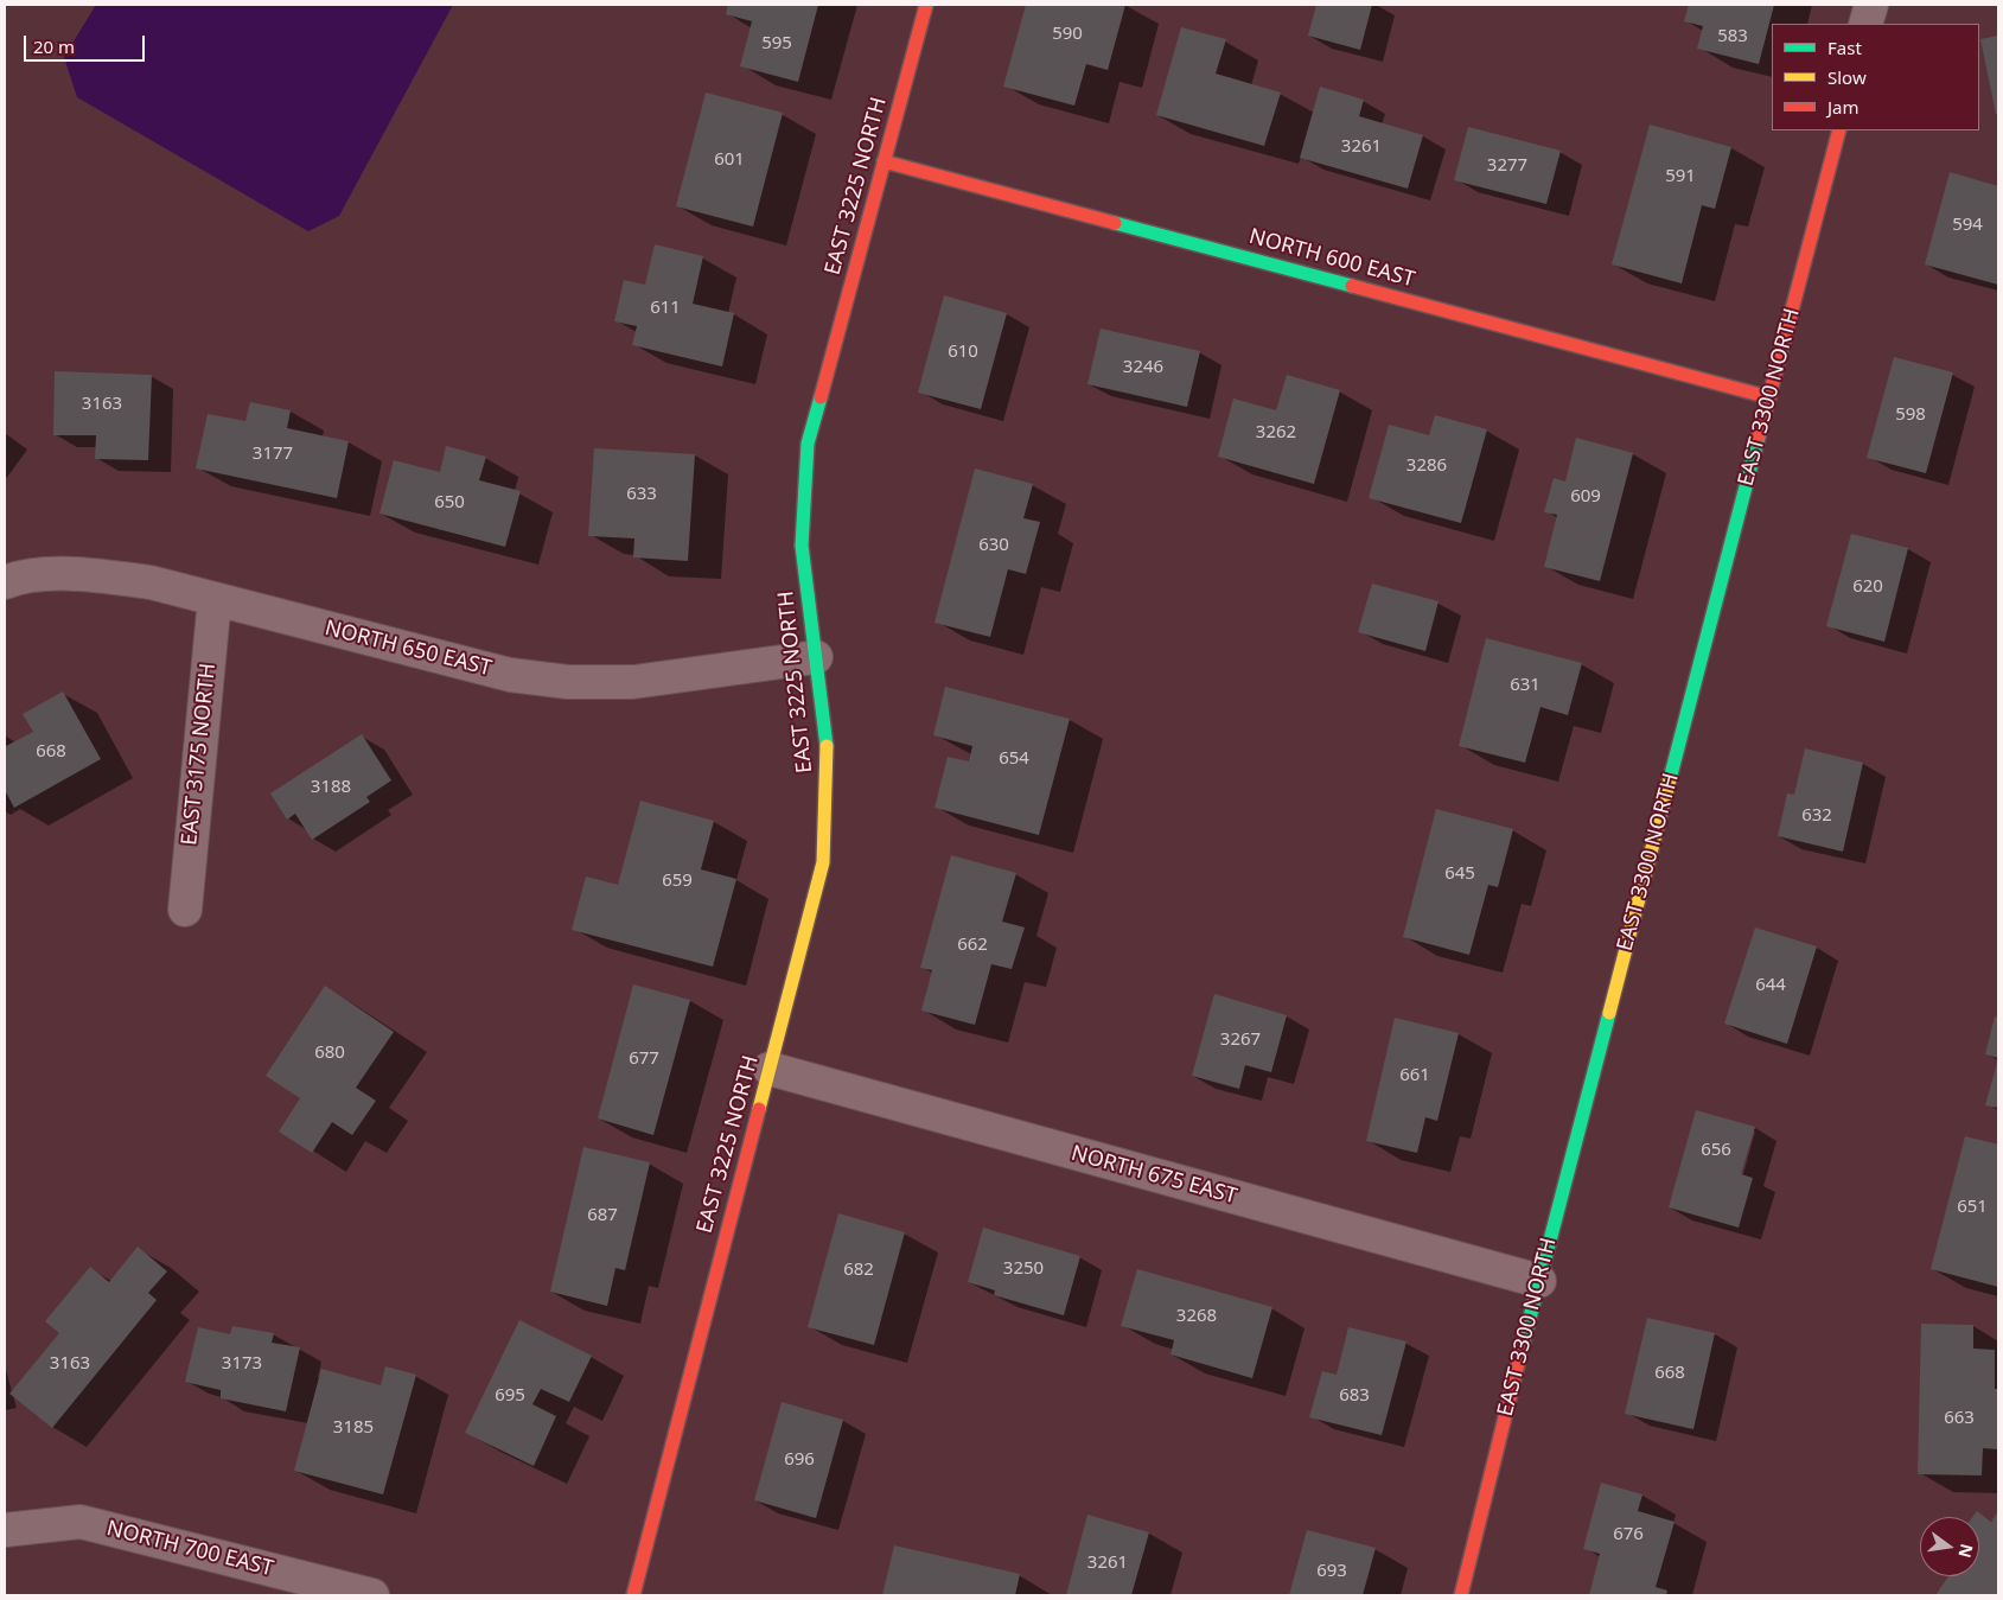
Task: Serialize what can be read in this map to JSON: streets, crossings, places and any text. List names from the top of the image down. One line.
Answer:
{"streets":{"street":["EAST 3225 NORTH","NORTH 600 EAST","EAST 3300 NORTH","NORTH 650 EAST","EAST 3175 NORTH","NORTH 675 EAST","NORTH 700 EAST"]},"crossings":[["EAST 3225 NORTH","NORTH 600 EAST"],["EAST 3225 NORTH","NORTH 650 EAST"],["EAST 3225 NORTH","NORTH 675 EAST"],["NORTH 600 EAST","EAST 3300 NORTH"],["EAST 3300 NORTH","NORTH 675 EAST"],["NORTH 650 EAST","EAST 3175 NORTH"]],"house_numbers":["590","583","595","3261","601","3277","591","594","611","610","3246","3163","598","3262","3177","3286","633","609","650","630","620","631","668","654","3188","632","645","659","662","644","3267","680","677","661","656","651","687","3250","682","3268","3163","3173","668","695","683","663","3185","696","676","3261","693"],"legend":["Fast","Slow","Jam"],"scale_bar":"20 m","north":"right"}
